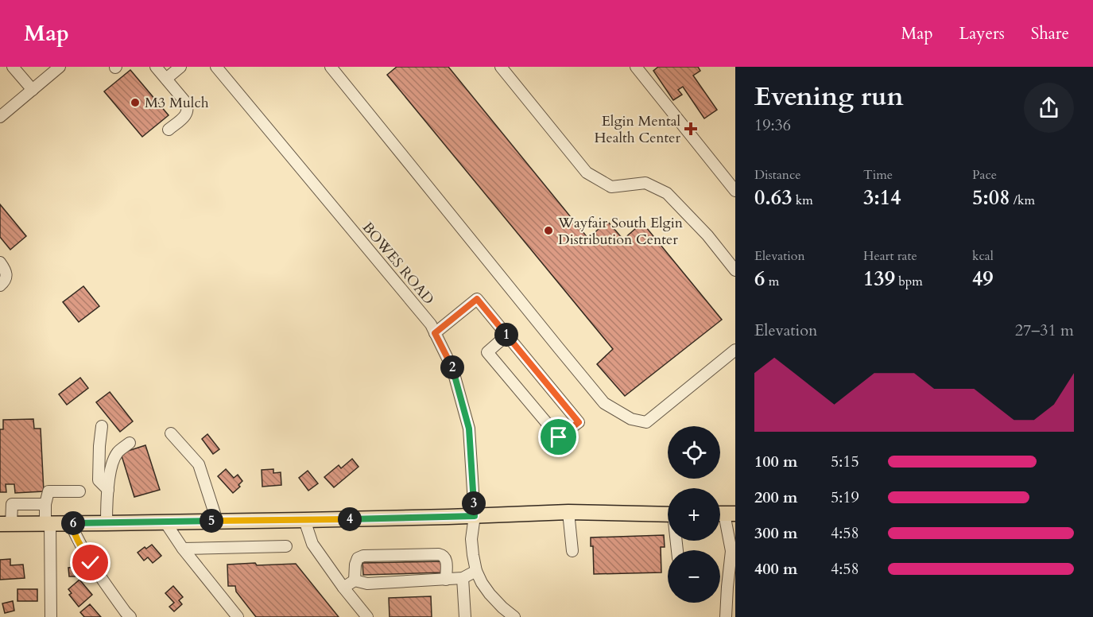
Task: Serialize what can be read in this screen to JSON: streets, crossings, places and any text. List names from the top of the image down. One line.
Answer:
{"streets":{"street":["BOWES ROAD"]},"places":{"other":["M3 Mulch","Wayfair South Elgin Distribution Center"],"health":["Elgin Mental Health Center"]},"page":{"header":"Map","nav":["Map","Layers","Share"],"heading":["Evening run","19:36"],"stats":[["Distance","0.63 km"],["Time","3:14"],["Pace","5:08 /km"],["Elevation","6 m"],["Heart rate","139 bpm"],["kcal","49"]],"chart":["Elevation","27–31 m"],"pins":["1","2","3","4","5","6"],"map_buttons":["+","−"],"list":[{"name":"100 m","note":"5:15"},{"name":"200 m","note":"5:19"},{"name":"300 m","note":"4:58"},{"name":"400 m","note":"4:58"}]}}
